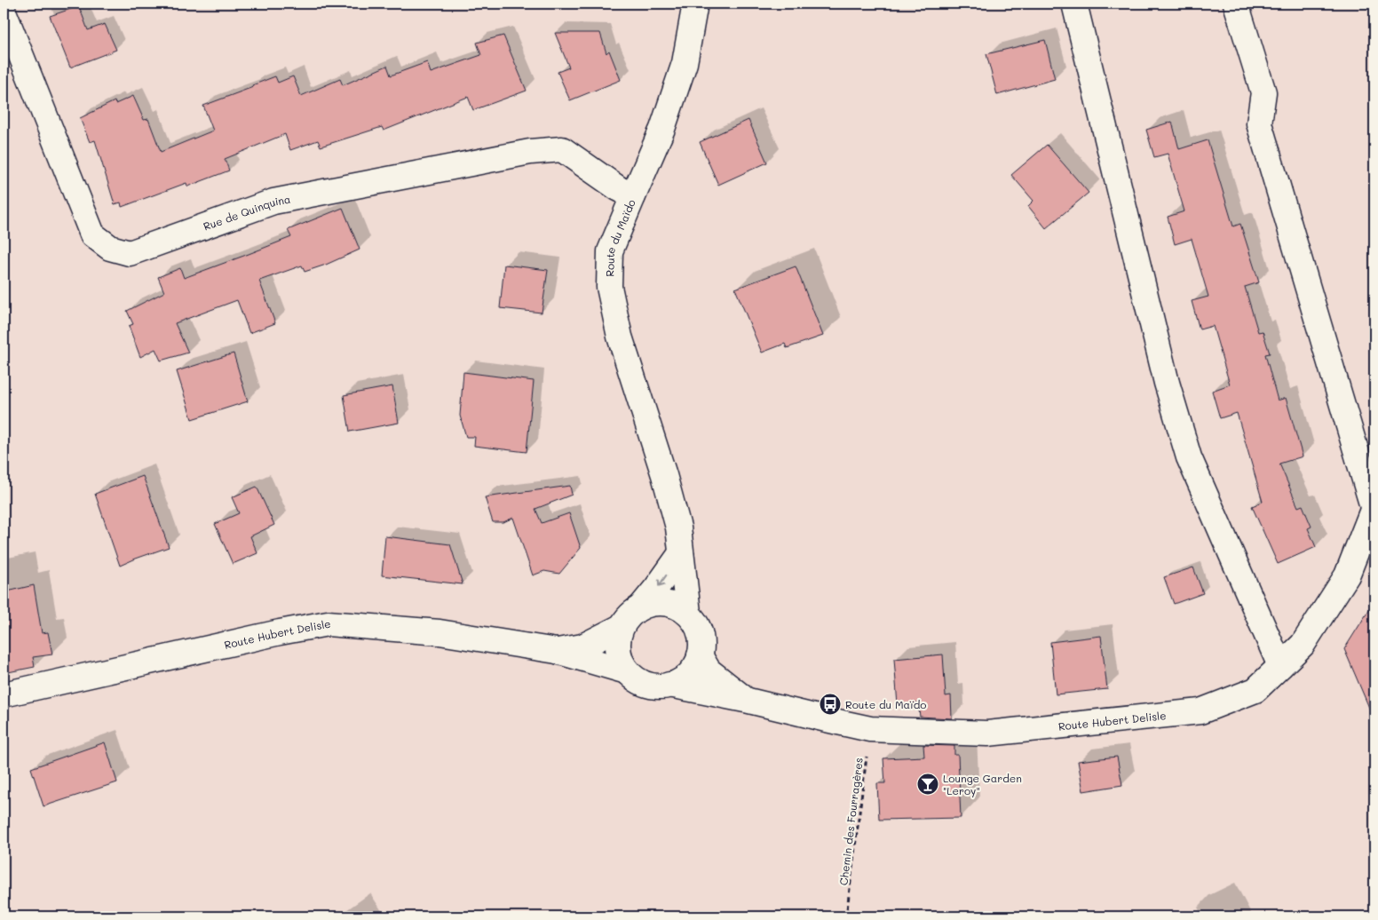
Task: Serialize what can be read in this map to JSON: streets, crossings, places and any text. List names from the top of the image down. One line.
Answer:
{"streets":{"street":["Rue de Quinquina","Route du Maïdo","Route Hubert Delisle"],"path":["Chemin des Fourragères"]},"crossings":[["Rue de Quinquina","Route du Maïdo"],["Route du Maïdo","Route Hubert Delisle"],["Route Hubert Delisle","Chemin des Fourragères"]],"places":{"bus stop":["Route du Maïdo"],"bar":["Lounge Garden \"Leroy\""]}}
